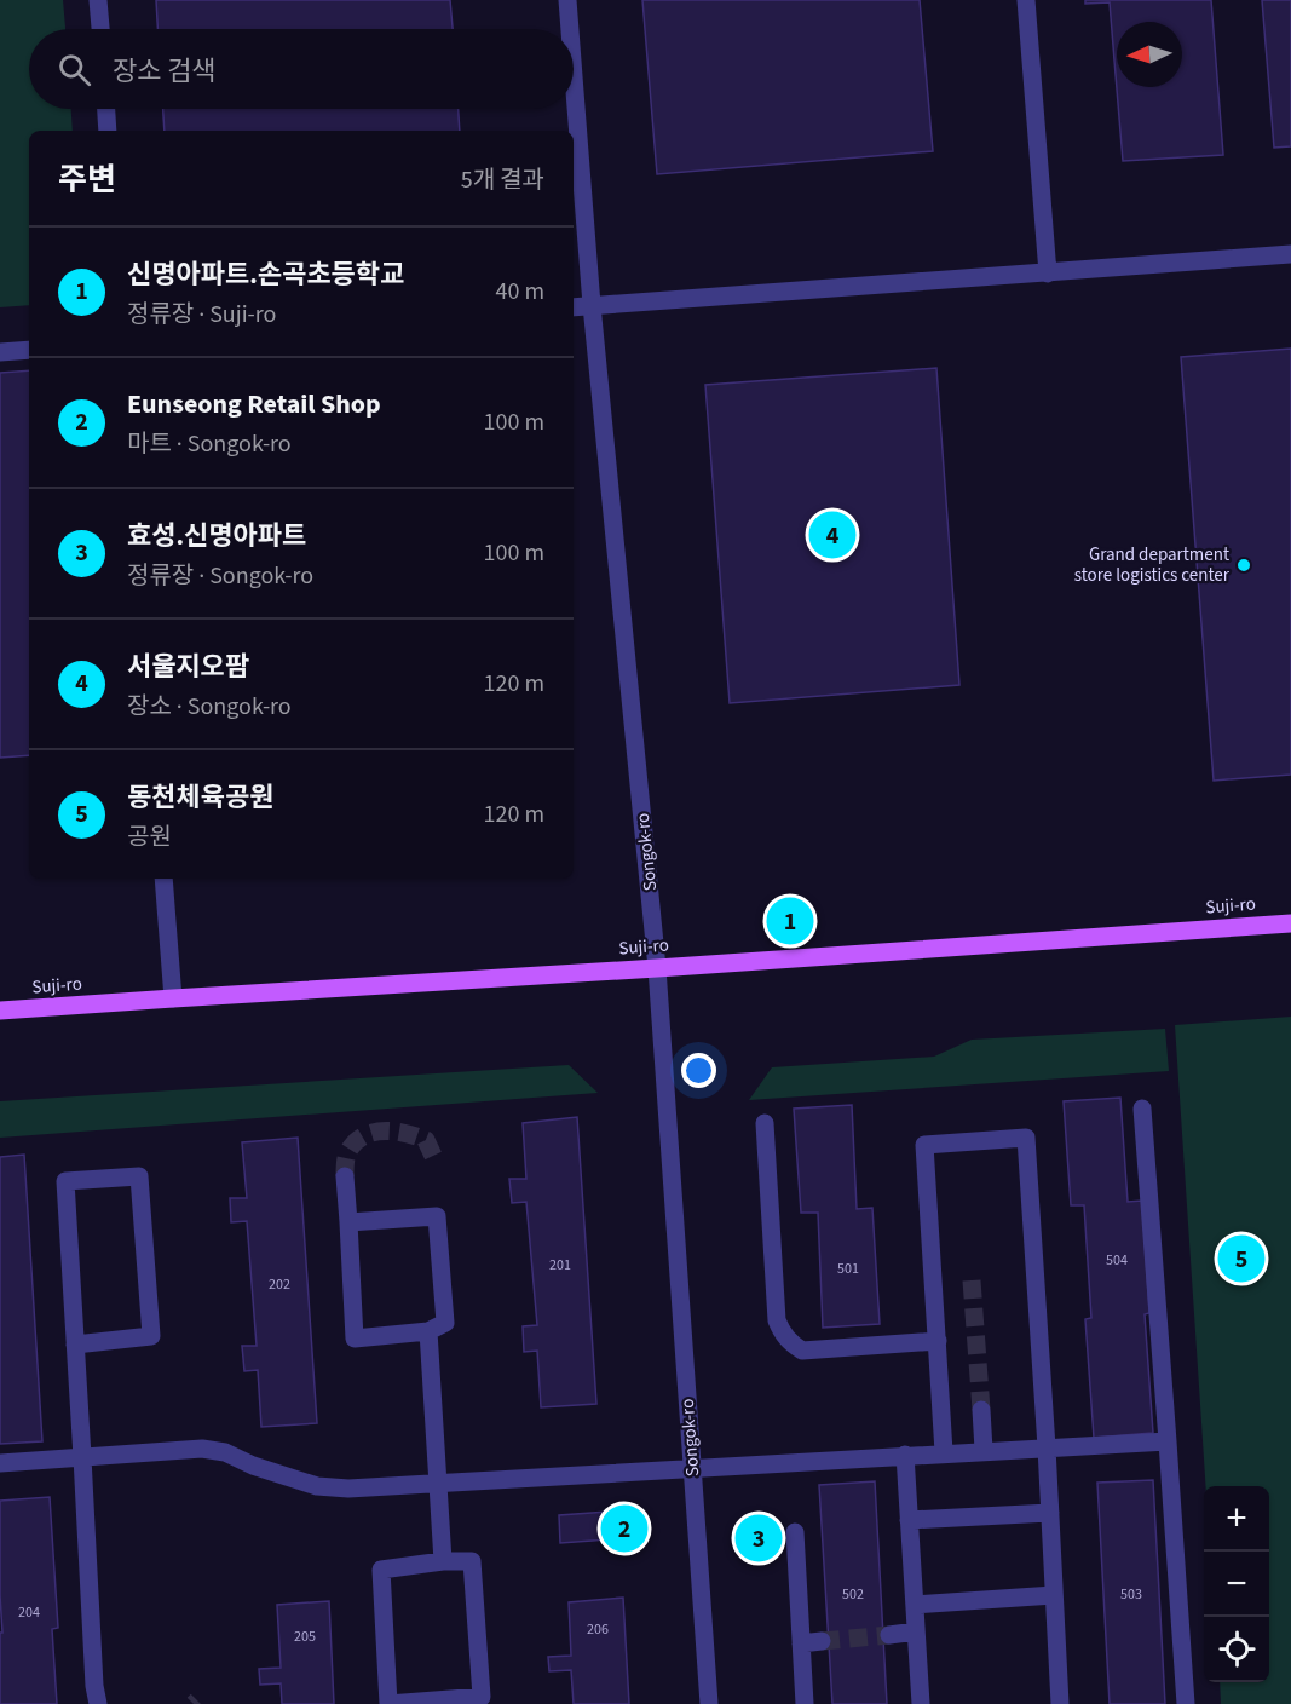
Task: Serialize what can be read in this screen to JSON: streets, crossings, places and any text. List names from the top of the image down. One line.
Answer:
{"streets":{"main road":["Suji-ro"],"street":["Songok-ro"]},"crossings":[["Songok-ro","Suji-ro"]],"places":["Grand department store logistics center"],"house_numbers":["504","201","501","202","502","503","204","206","205"],"north":"left","page":{"search":"장소 검색","heading":["주변","5개 결과"],"list":[{"mark":"1","name":"신명아파트.손곡초등학교","note":"정류장 · Suji-ro","value":"40 m"},{"mark":"2","name":"Eunseong Retail Shop","note":"마트 · Songok-ro","value":"100 m"},{"mark":"3","name":"효성.신명아파트","note":"정류장 · Songok-ro","value":"100 m"},{"mark":"4","name":"서울지오팜","note":"장소 · Songok-ro","value":"120 m"},{"mark":"5","name":"동천체육공원","note":"공원","value":"120 m"}],"pins":["4","1","5","2","3"],"map_buttons":["+","−"]}}
